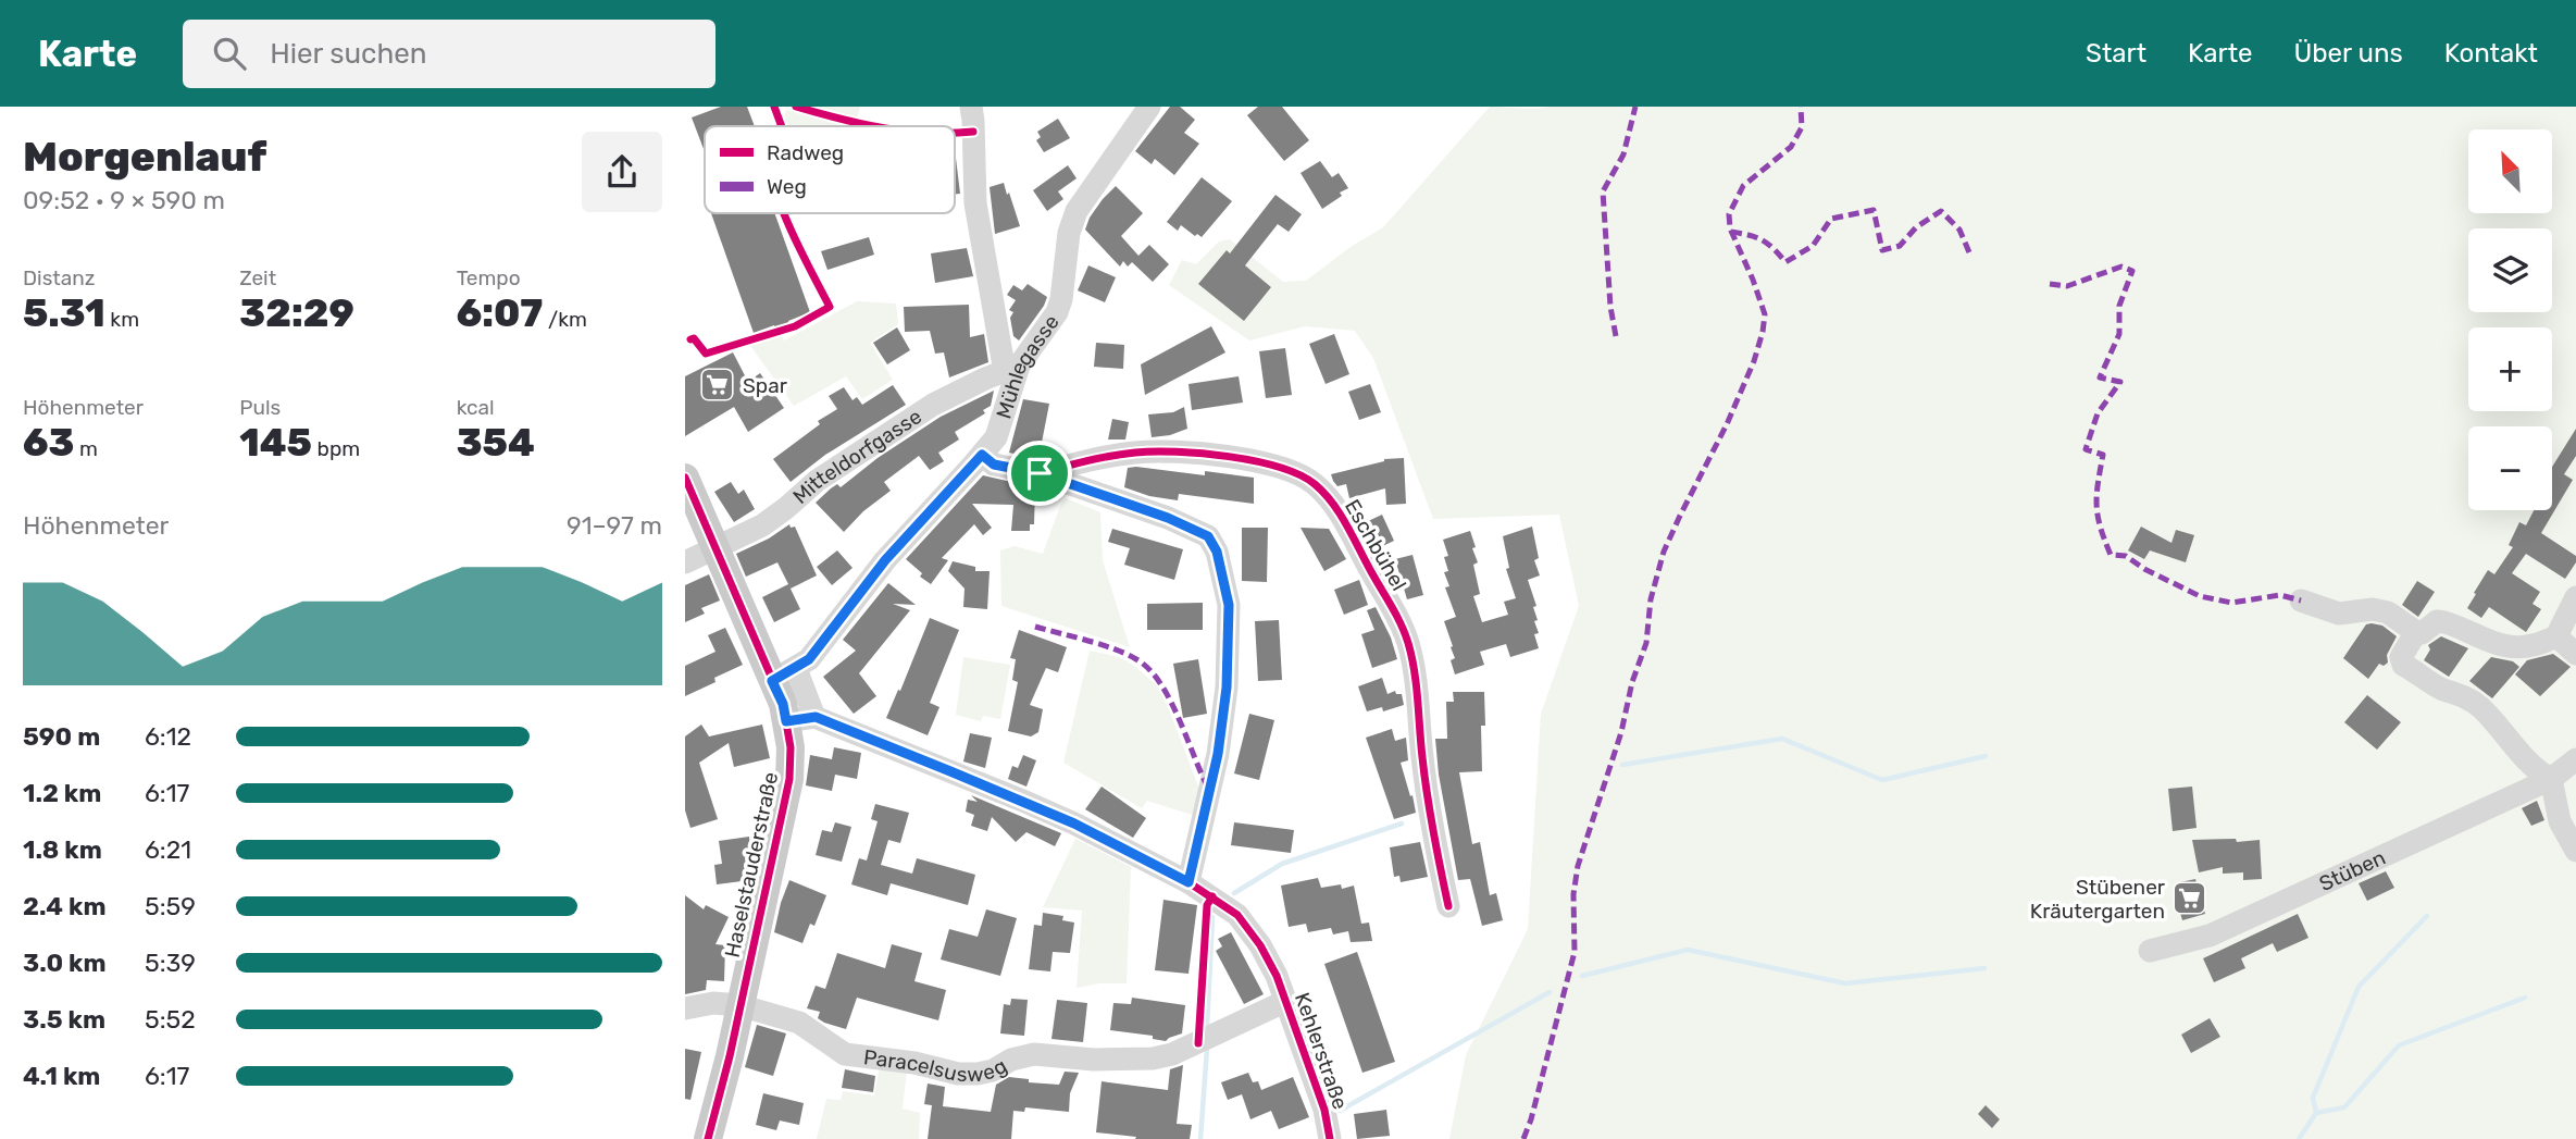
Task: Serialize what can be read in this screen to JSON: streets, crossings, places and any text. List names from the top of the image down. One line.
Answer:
{"streets":{"main road":["Haselstauderstraße"],"street":["Mühlegasse","Mitteldorfgasse","Eschbühel","Stüben","Kehlerstraße","Paracelsusweg"]},"crossings":[["Mühlegasse","Mitteldorfgasse"],["Mühlegasse","Haselstauderstraße"],["Mitteldorfgasse","Haselstauderstraße"],["Haselstauderstraße","Paracelsusweg"],["Kehlerstraße","Paracelsusweg"]],"places":{"supermarket":["Spar","Stübener Kräutergarten"]},"legend":["Radweg","Weg"],"north":"top left","page":{"header":"Karte","search":"Hier suchen","nav":["Start","Karte","Über uns","Kontakt"],"heading":["Morgenlauf","09:52 · 9 × 590 m"],"map_buttons":["+","−"],"stats":[["Distanz","5.31 km"],["Zeit","32:29"],["Tempo","6:07 /km"],["Höhenmeter","63 m"],["Puls","145 bpm"],["kcal","354"]],"chart":["Höhenmeter","91–97 m"],"list":[{"name":"590 m","note":"6:12"},{"name":"1.2 km","note":"6:17"},{"name":"1.8 km","note":"6:21"},{"name":"2.4 km","note":"5:59"},{"name":"3.0 km","note":"5:39"},{"name":"3.5 km","note":"5:52"},{"name":"4.1 km","note":"6:17"}]}}
